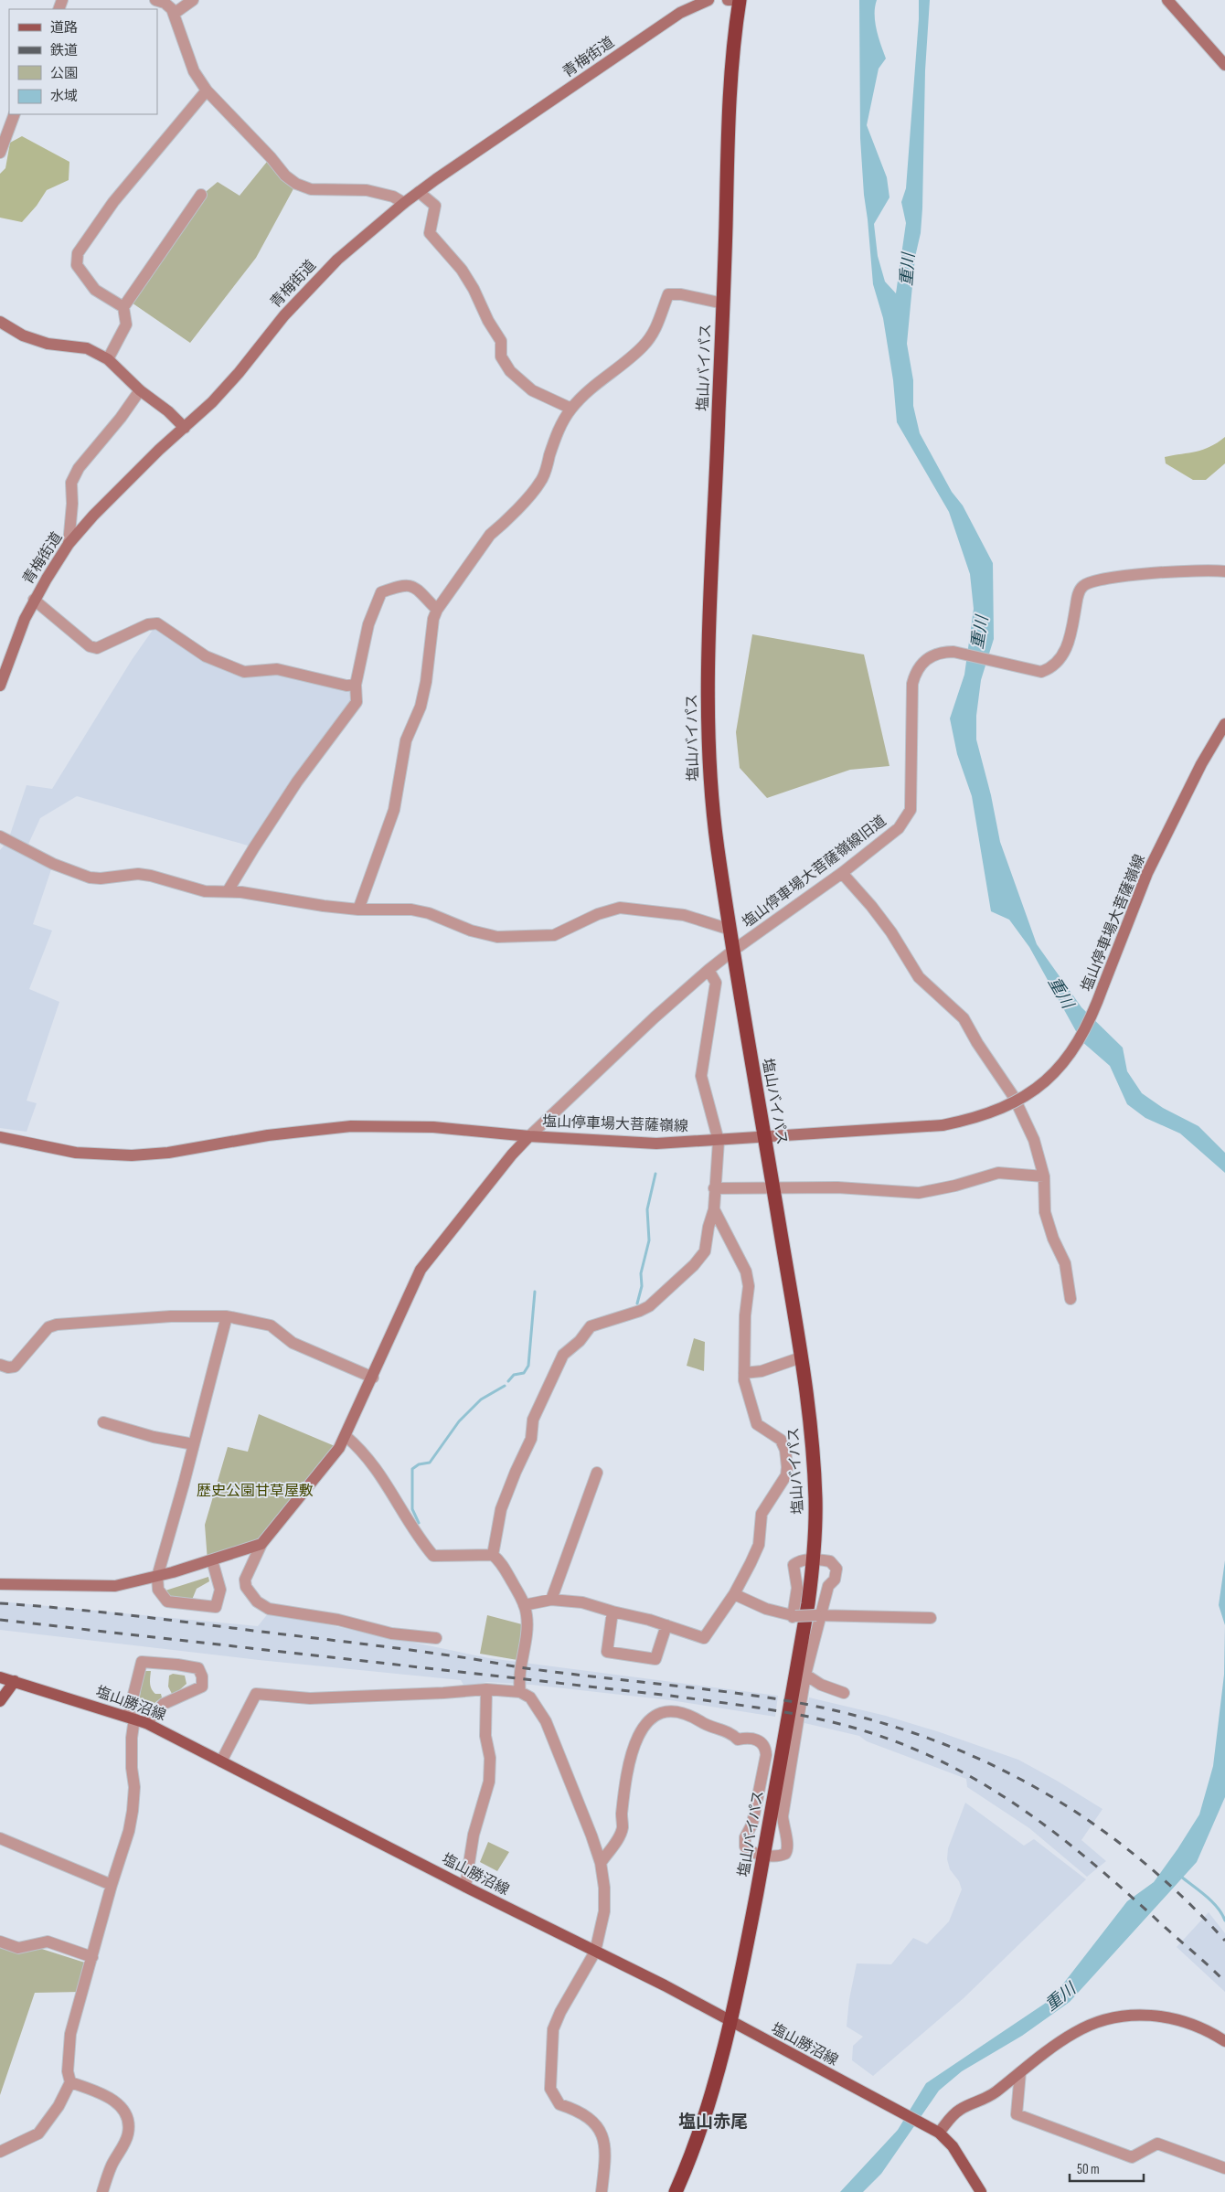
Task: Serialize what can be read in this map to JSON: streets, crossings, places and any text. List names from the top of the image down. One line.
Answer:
{"streets":{"highway":["塩山バイパス"],"main road":["塩山勝沼線"],"street":["青梅街道","塩山停車場大菩薩嶺線旧道","塩山停車場大菩薩嶺線"]},"crossings":[["塩山バイパス","塩山停車場大菩薩嶺線旧道"],["塩山バイパス","塩山停車場大菩薩嶺線"],["塩山バイパス","塩山勝沼線"],["塩山停車場大菩薩嶺線旧道","塩山停車場大菩薩嶺線"]],"districts":["塩山赤尾"],"water":["重川"],"parks":["歴史公園甘草屋敷"],"legend":["道路","鉄道","公園","水域"],"scale_bar":"50 m"}
